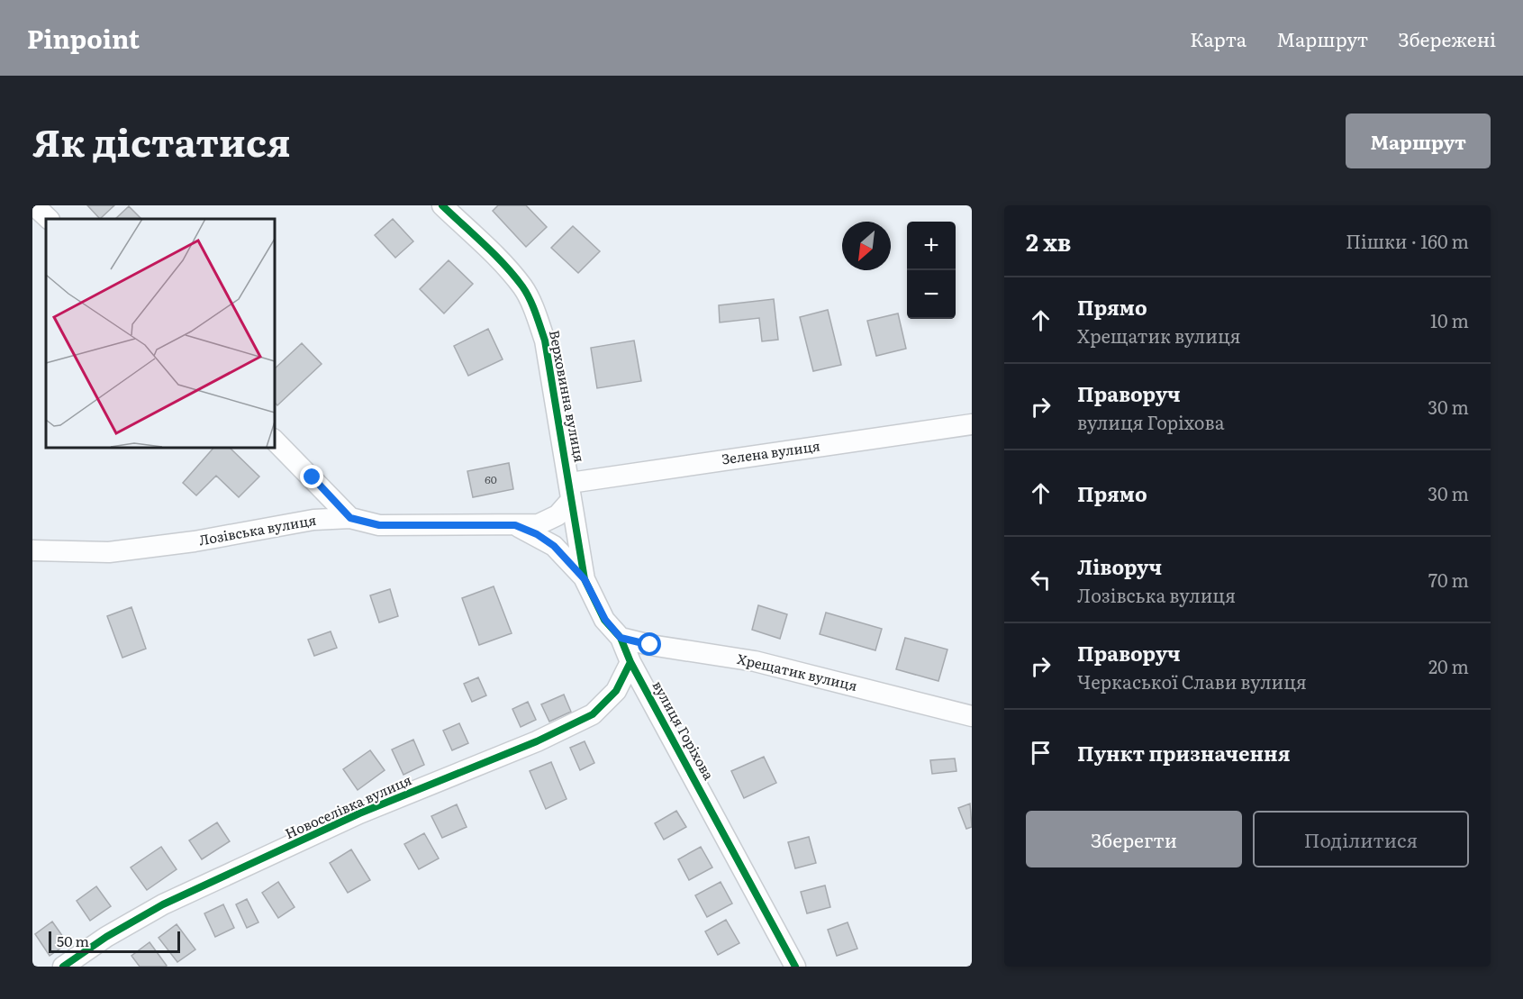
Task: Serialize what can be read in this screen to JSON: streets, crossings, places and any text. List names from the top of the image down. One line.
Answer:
{"streets":{"street":["Верховинна вулиця","Зелена вулиця","Лозівська вулиця","Хрещатик вулиця","вулиця Горіхова","Новоселівка вулиця"]},"crossings":[["Верховинна вулиця","Зелена вулиця"],["Верховинна вулиця","Лозівська вулиця"],["Верховинна вулиця","вулиця Горіхова"],["Зелена вулиця","Лозівська вулиця"],["Зелена вулиця","вулиця Горіхова"],["Лозівська вулиця","вулиця Горіхова"],["Хрещатик вулиця","вулиця Горіхова"],["вулиця Горіхова","Новоселівка вулиця"]],"house_numbers":["60"],"scale_bar":"50 m","north":"bottom left","page":{"header":"Pinpoint","nav":["Карта","Маршрут","Збережені"],"title":"Як дістатися","buttons":["Маршрут",["Зберегти","Поділитися"]],"heading":["2 хв","Пішки · 160 m"],"map_buttons":["+","−"],"list":[["Прямо","Хрещатик вулиця","10 m"],["Праворуч","вулиця Горіхова","30 m"],["Прямо","30 m"],["Ліворуч","Лозівська вулиця","70 m"],["Праворуч","Черкаської Слави вулиця","20 m"],"Пункт призначення"],"scale":"50 m"}}
